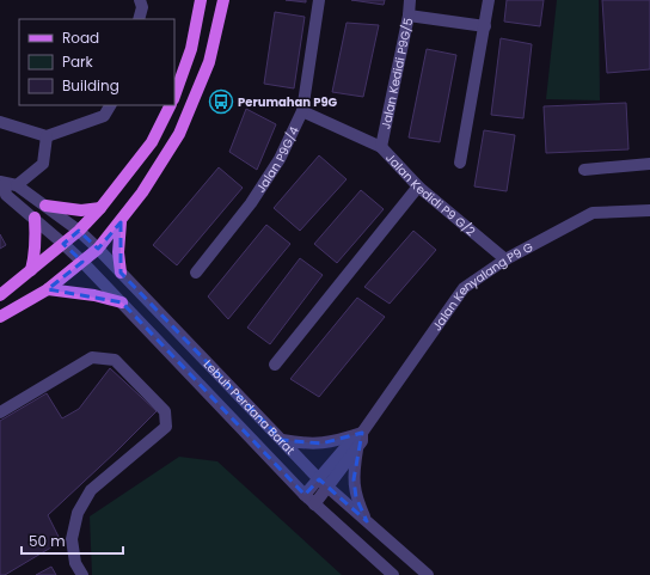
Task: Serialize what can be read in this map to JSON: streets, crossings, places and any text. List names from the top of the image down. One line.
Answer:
{"streets":{"street":["Jalan Kedidi P9G/5","Jalan P9G/4","Jalan Kedidi P9 G/2","Jalan Kenyalang P9 G","Lebuh Perdana Barat"]},"crossings":[["Jalan Kedidi P9G/5","Jalan Kedidi P9 G/2"],["Jalan P9G/4","Jalan Kedidi P9 G/2"],["Jalan Kedidi P9 G/2","Jalan Kenyalang P9 G"],["Jalan Kenyalang P9 G","Lebuh Perdana Barat"]],"places":{"bus stop":["Perumahan P9G"]},"legend":["Road","Park","Building"],"scale_bar":"50 m"}
